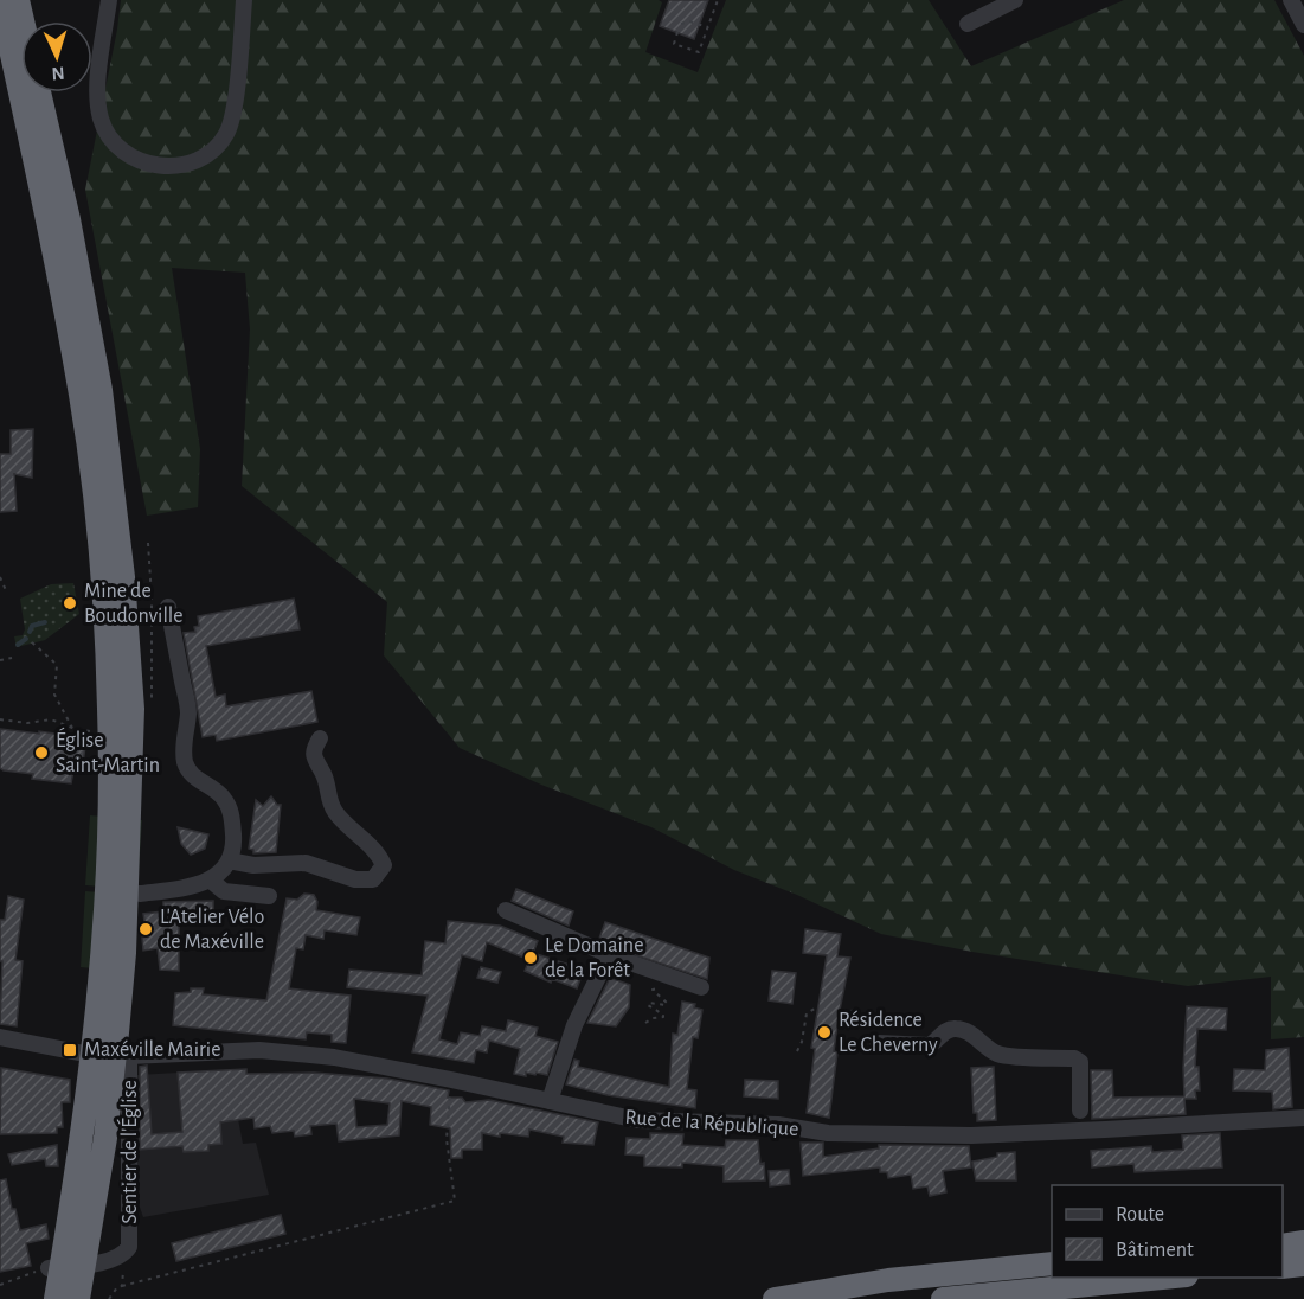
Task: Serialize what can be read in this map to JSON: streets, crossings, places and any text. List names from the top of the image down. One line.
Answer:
{"streets":{"street":["Rue de la République","Sentier de l'Église"]},"crossings":[["Rue de la République","Sentier de l'Église"]],"places":{"other":["Mine de Boudonville","Église Saint-Martin","L'Atelier Vélo de Maxéville","Le Domaine de la Forêt","Résidence Le Cheverny"],"transit":["Maxéville Mairie"]},"legend":["Route","Bâtiment"],"north":"bottom"}
